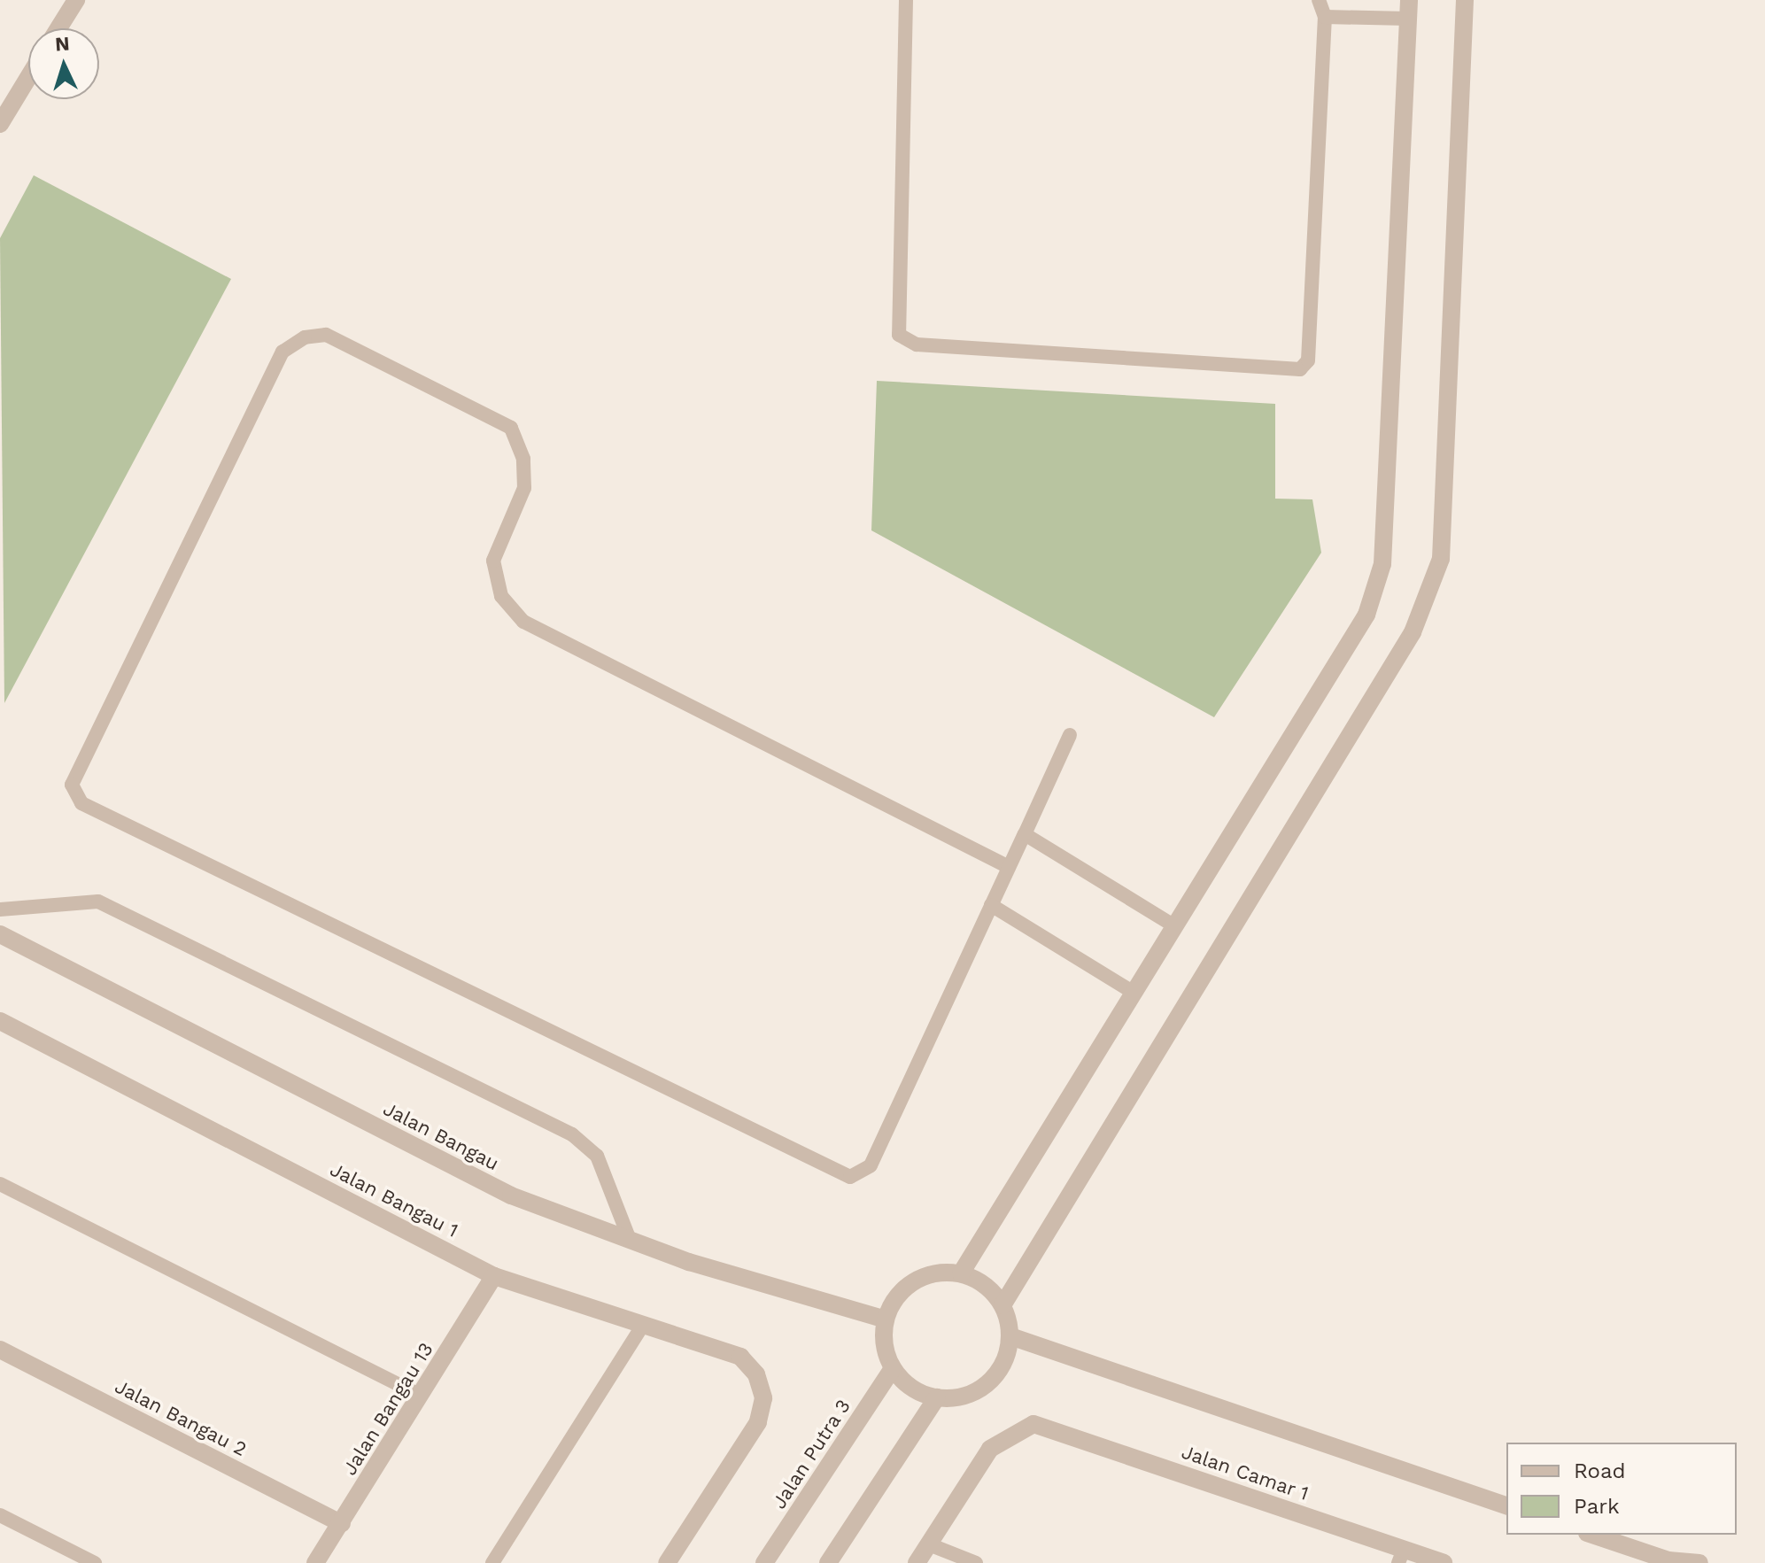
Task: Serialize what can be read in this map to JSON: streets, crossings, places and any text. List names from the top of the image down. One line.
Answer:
{"streets":{"street":["Jalan Bangau","Jalan Bangau 1","Jalan Bangau 13","Jalan Bangau 2","Jalan Putra 3","Jalan Camar 1"]},"crossings":[["Jalan Bangau","Jalan Putra 3"],["Jalan Bangau 1","Jalan Bangau 13"],["Jalan Bangau 13","Jalan Bangau 2"]],"legend":["Road","Park"],"north":"top"}
